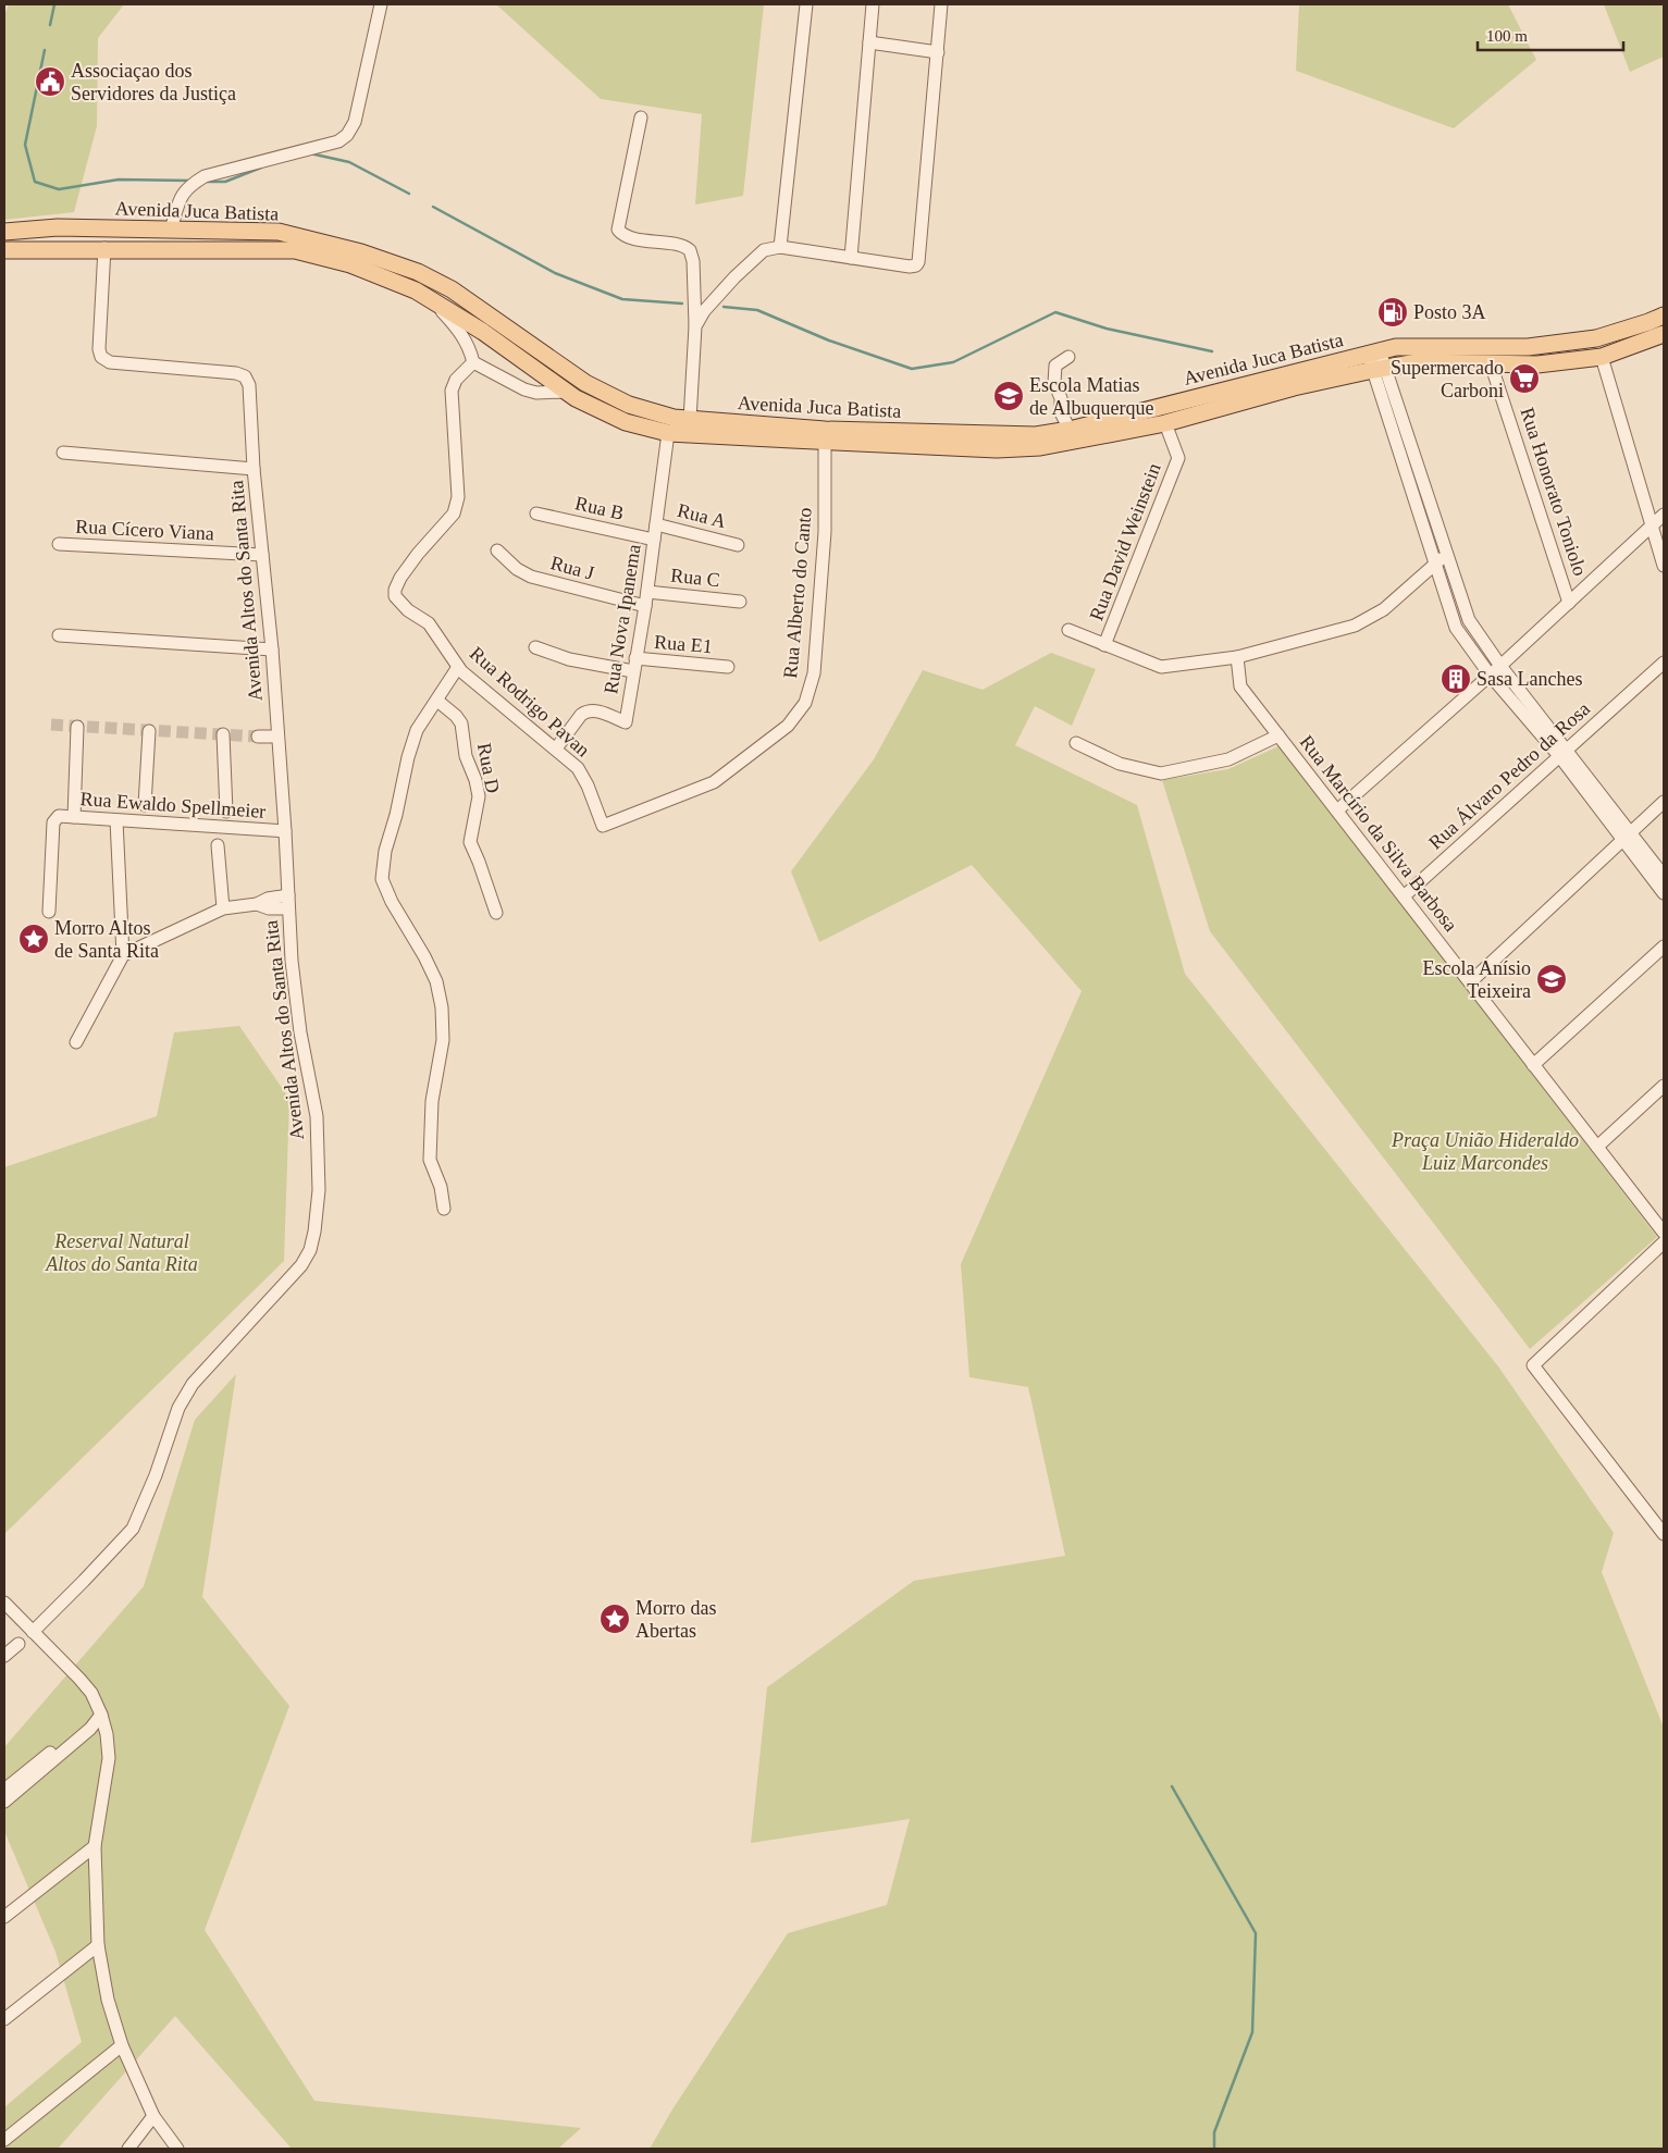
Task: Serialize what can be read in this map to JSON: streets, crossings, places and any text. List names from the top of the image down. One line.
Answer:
{"streets":{"main road":["Avenida Juca Batista"],"street":["Rua Honorato Toniolo","Rua B","Rua A","Rua Cícero Viana","Rua David Weinstein","Rua J","Rua C","Avenida Altos do Santa Rita","Rua Alberto do Canto","Rua Nova Ipanema","Rua E1","Rua Rodrigo Pavan","Rua D","Rua Álvaro Pedro da Rosa","Rua Ewaldo Spellmeier","Rua Marcírio da Silva Barbosa"]},"crossings":[["Avenida Juca Batista","Rua Honorato Toniolo"],["Avenida Juca Batista","Rua David Weinstein"],["Avenida Juca Batista","Avenida Altos do Santa Rita"],["Avenida Juca Batista","Rua Alberto do Canto"],["Avenida Juca Batista","Rua Nova Ipanema"],["Rua B","Rua Nova Ipanema"],["Rua A","Rua Nova Ipanema"],["Rua Cícero Viana","Avenida Altos do Santa Rita"],["Rua J","Rua Nova Ipanema"],["Rua C","Rua Nova Ipanema"],["Avenida Altos do Santa Rita","Rua Ewaldo Spellmeier"],["Rua Alberto do Canto","Rua Rodrigo Pavan"],["Rua Nova Ipanema","Rua E1"],["Rua Nova Ipanema","Rua Rodrigo Pavan"],["Rua Álvaro Pedro da Rosa","Rua Marcírio da Silva Barbosa"]],"parks":["Praça União Hideraldo Luiz Marcondes","Reserval Natural Altos do Santa Rita"],"places":{"public building":["Associaçao dos Servidores da Justiça"],"fuel station":["Posto 3A"],"supermarket":["Supermercado Carboni"],"school or university":["Escola Matias de Albuquerque","Escola Anísio Teixeira"],"building":["Sasa Lanches"],"place":["Morro Altos de Santa Rita","Morro das Abertas"]},"scale_bar":"100 m"}
